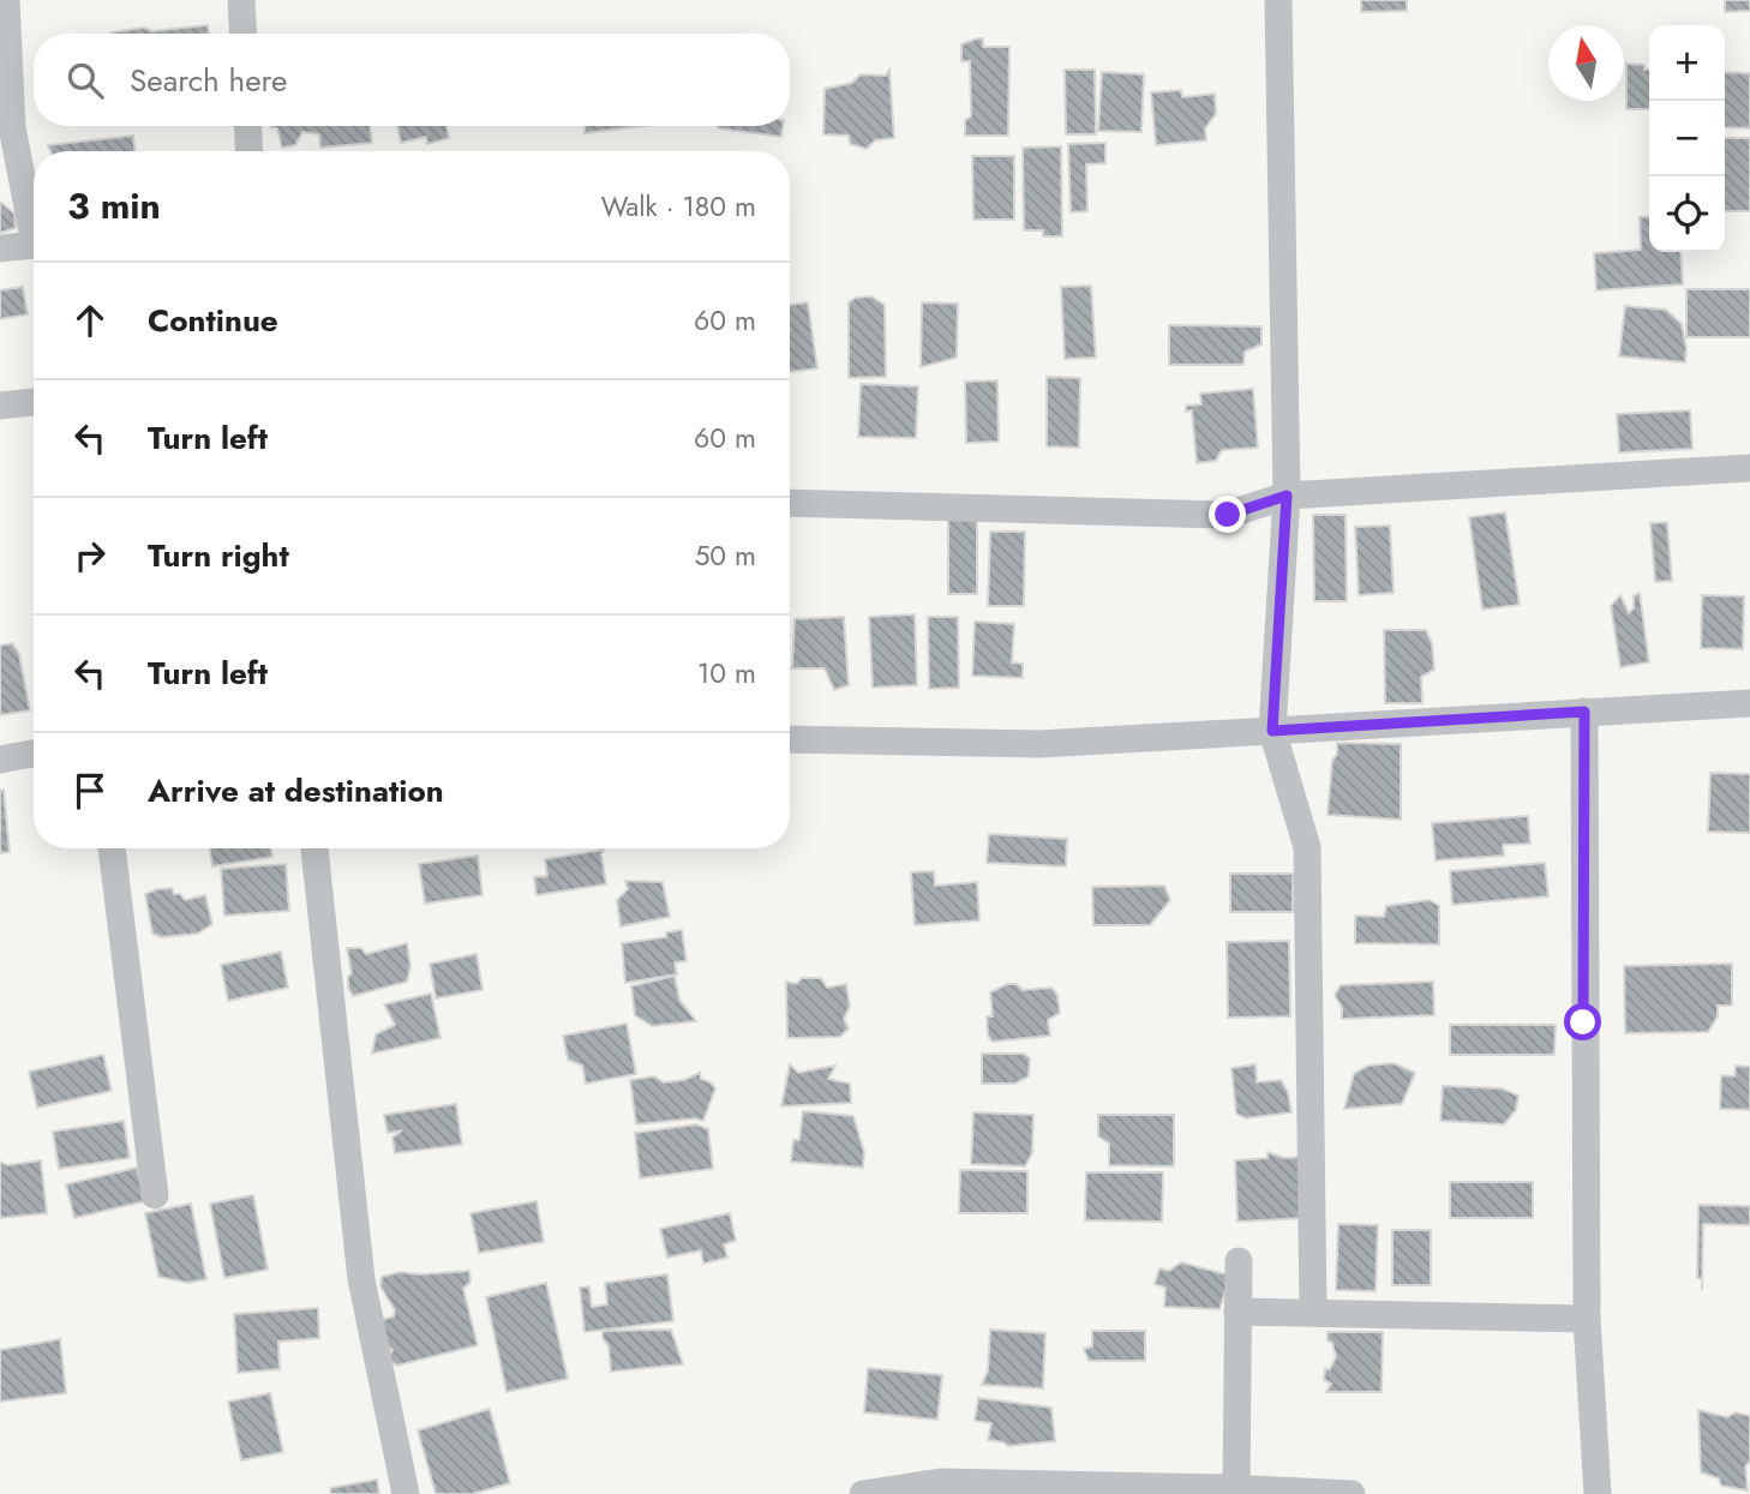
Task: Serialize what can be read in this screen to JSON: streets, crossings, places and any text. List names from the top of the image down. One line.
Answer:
{"north":"top","page":{"map_buttons":["+","−"],"search":"Search here","heading":["3 min","Walk · 180 m"],"list":[["Continue","60 m"],["Turn left","60 m"],["Turn right","50 m"],["Turn left","10 m"],"Arrive at destination"]}}
